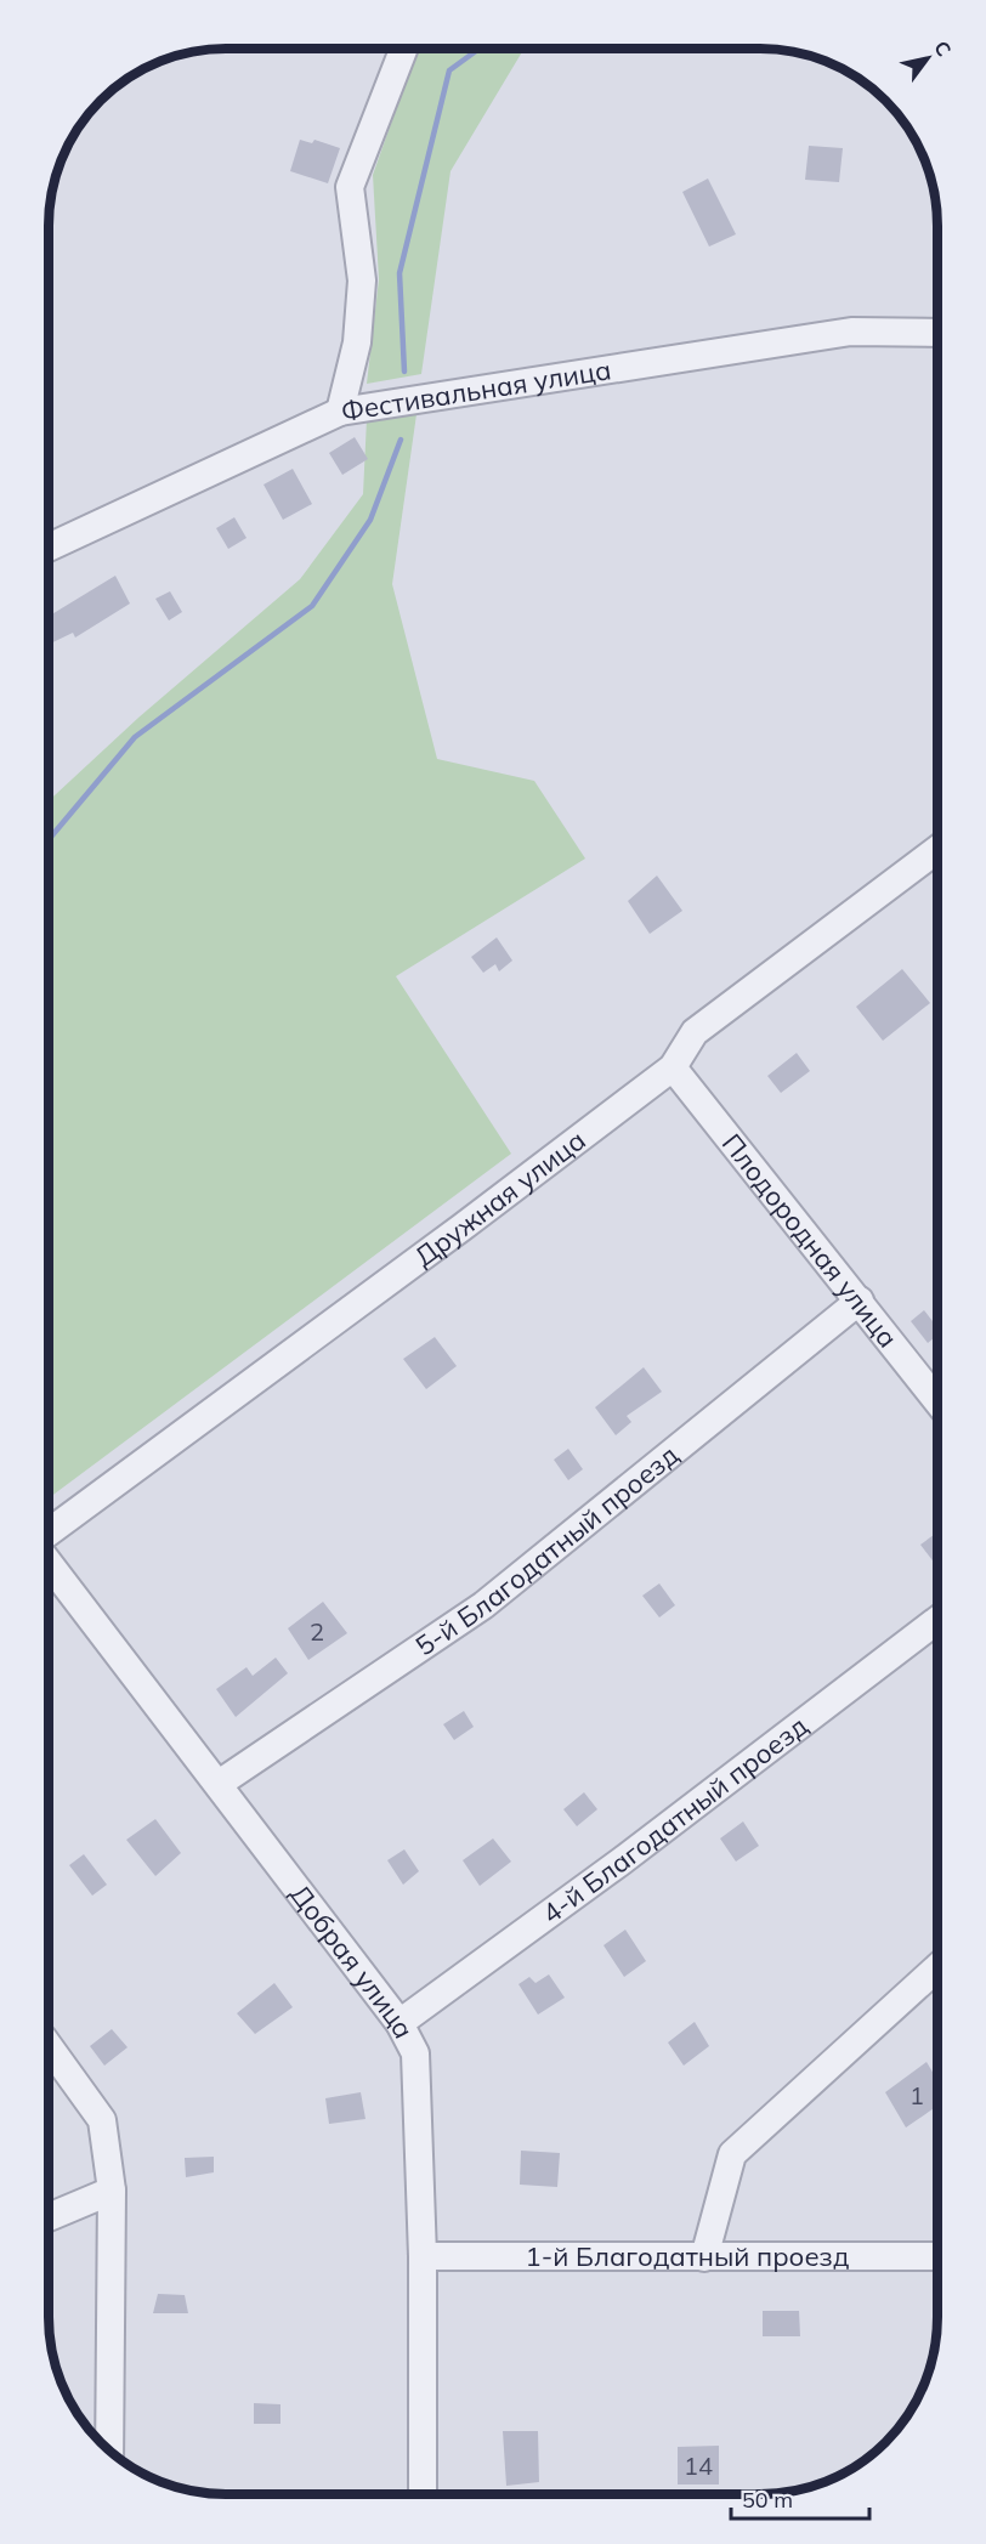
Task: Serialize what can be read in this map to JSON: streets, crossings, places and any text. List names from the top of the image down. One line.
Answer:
{"streets":{"street":["Фестивальная улица","Дружная улица","Плодородная улица","5-й Благодатный проезд","4-й Благодатный проезд","Добрая улица","1-й Благодатный проезд"]},"crossings":[["Дружная улица","Плодородная улица"],["Плодородная улица","5-й Благодатный проезд"],["5-й Благодатный проезд","Добрая улица"],["4-й Благодатный проезд","Добрая улица"],["Добрая улица","1-й Благодатный проезд"]],"house_numbers":["2","1","14"],"scale_bar":"50 m","north":"top right"}
